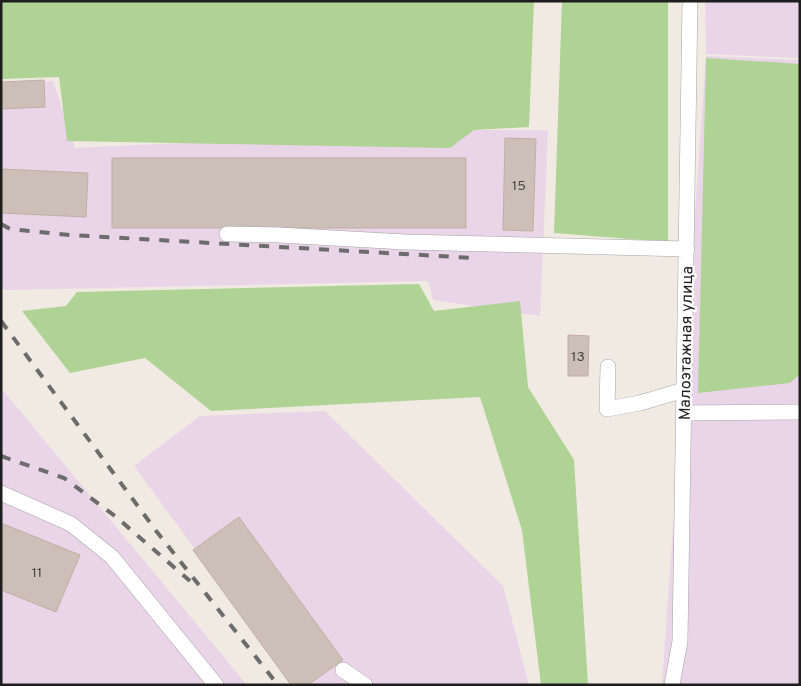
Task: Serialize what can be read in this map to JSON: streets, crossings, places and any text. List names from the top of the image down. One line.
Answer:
{"streets":{"street":["Малоэтажная улица"]},"house_numbers":["15","13","11"]}
